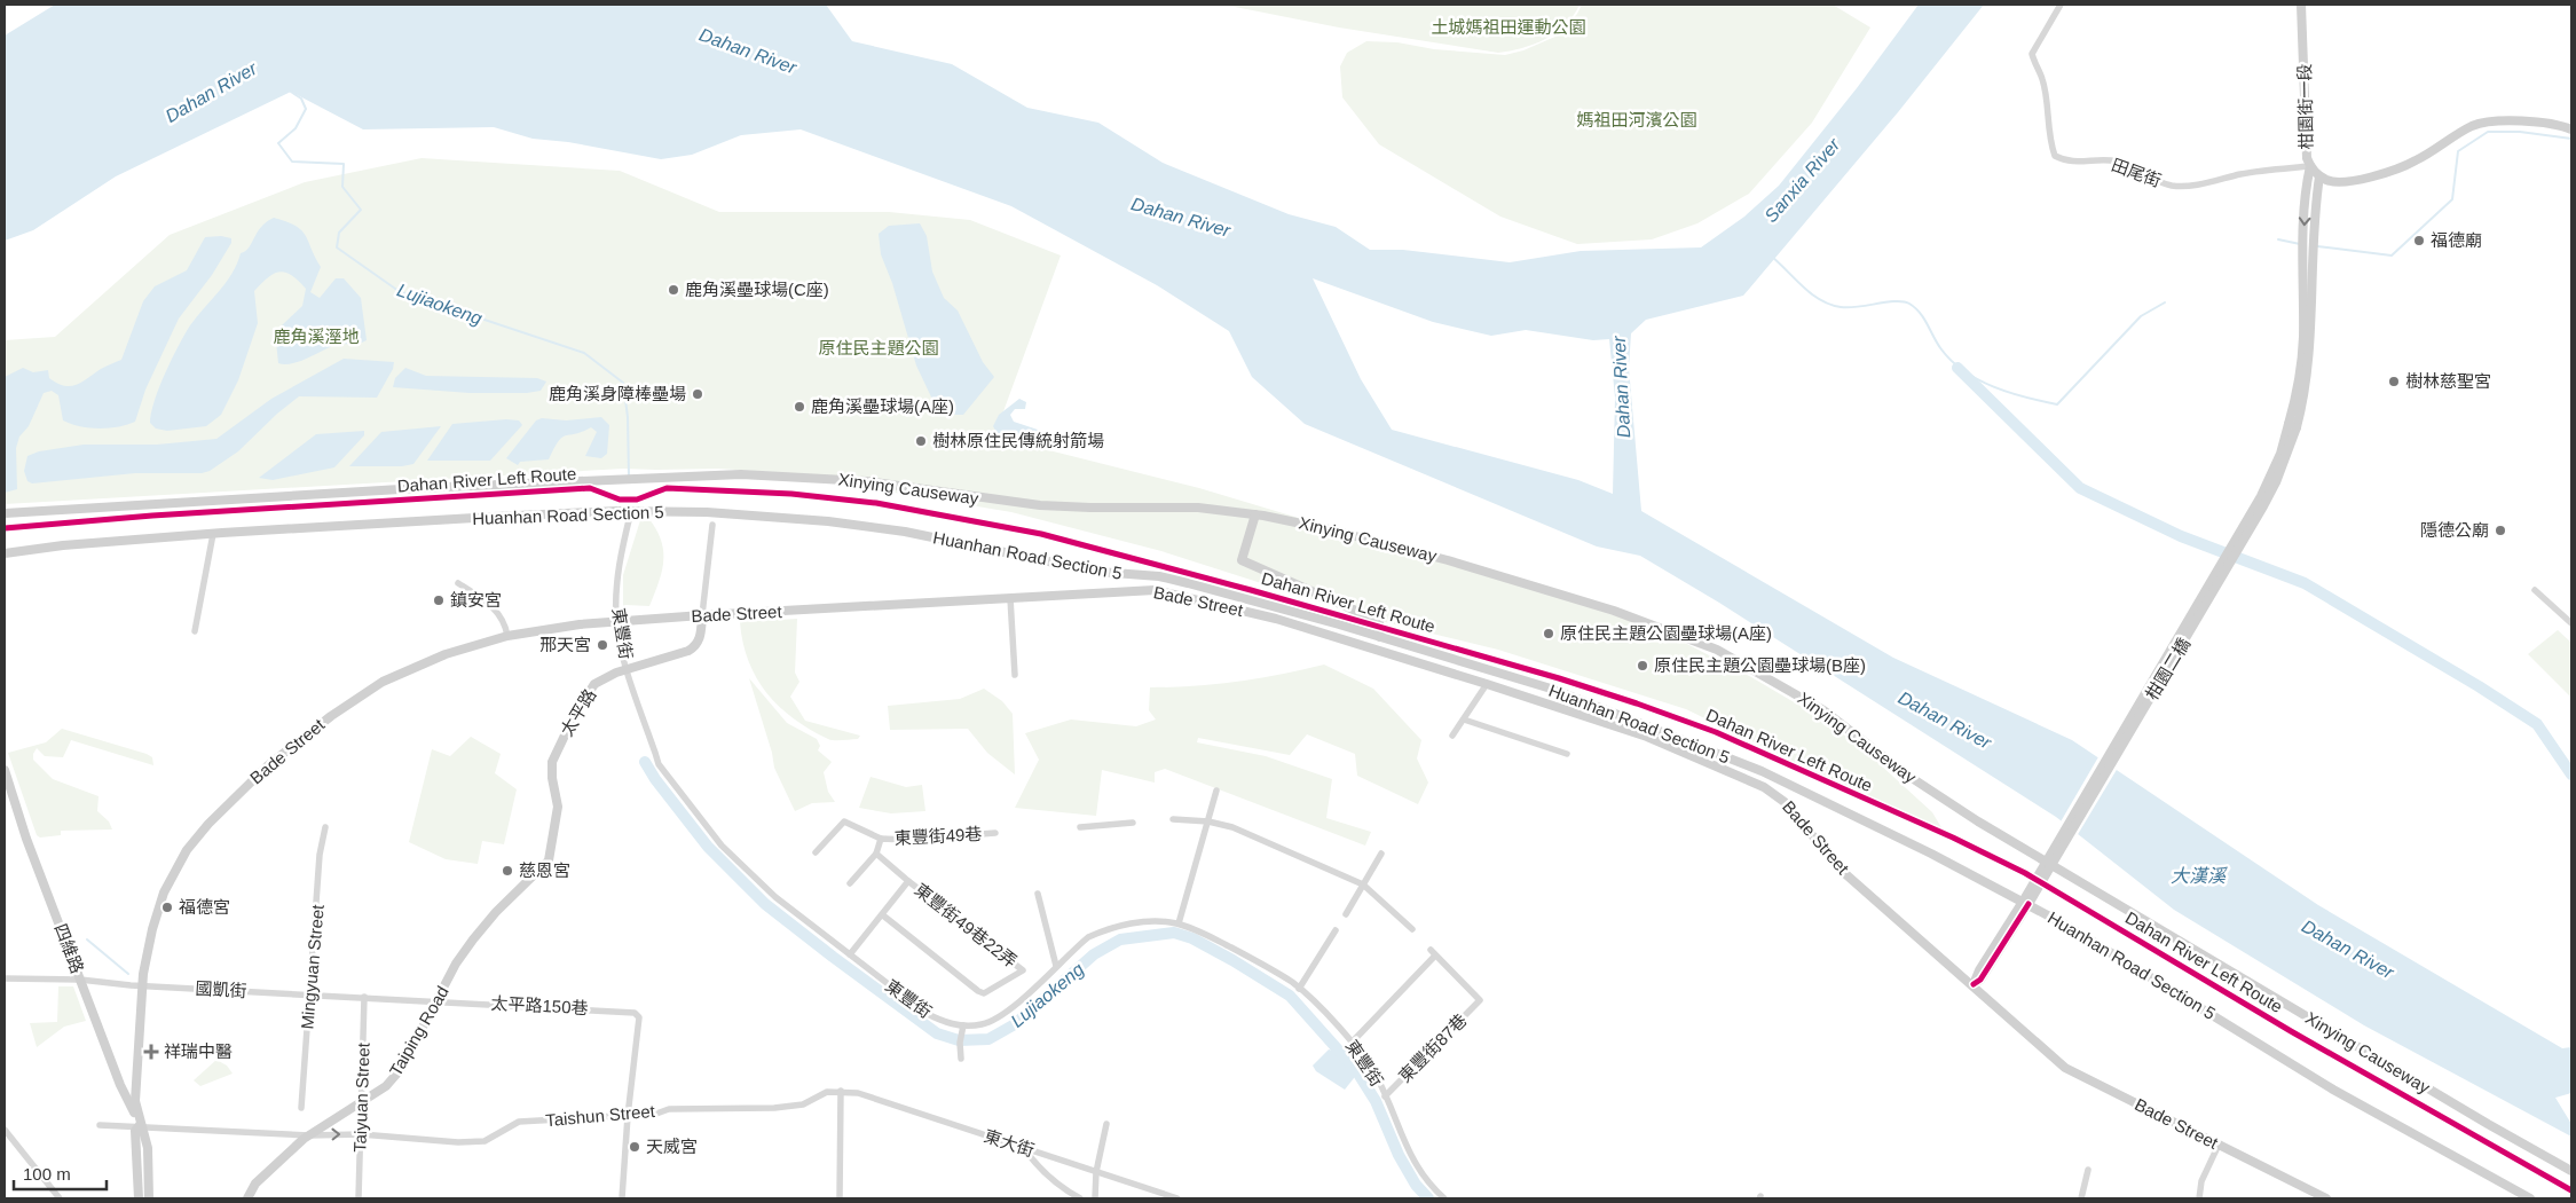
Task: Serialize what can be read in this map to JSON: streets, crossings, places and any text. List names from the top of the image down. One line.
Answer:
{"streets":{"street":["柑園街一段","田尾街","Xinying Causeway","Huanhan Road Section 5","Bade Street","東豐街","柑園二橋","太平路","東豐街49巷","東豐街49巷22弄","四維路","Mingyuan Street","國凱街","太平路150巷","Taiping Road","東豐街87巷","Taiyuan Street","Taishun Street","東大街"],"cycle path":["Dahan River Left Route"]},"crossings":[["柑園街一段","田尾街"],["Huanhan Road Section 5","東豐街"],["Huanhan Road Section 5","柑園二橋"],["Bade Street","東豐街"],["Bade Street","柑園二橋"],["Bade Street","太平路"],["Bade Street","四維路"],["Bade Street","國凱街"],["東豐街","太平路"],["東豐街","東豐街87巷"],["太平路","國凱街"],["太平路","太平路150巷"],["太平路","Taiping Road"],["東豐街49巷","東豐街49巷22弄"],["四維路","國凱街"],["Mingyuan Street","國凱街"],["國凱街","太平路150巷"],["國凱街","Taiping Road"],["國凱街","Taiyuan Street"],["太平路150巷","Taiping Road"],["太平路150巷","Taishun Street"],["Taiping Road","Taiyuan Street"],["Taiping Road","Taishun Street"],["Taiyuan Street","Taishun Street"],["Taishun Street","東大街"]],"water":["Dahan River","Sanxia River","Lujiaokeng","大漢溪"],"parks":["土城媽祖田運動公園","媽祖田河濱公園","鹿角溪溼地","原住民主題公園"],"places":{"other":["福德廟","鹿角溪壘球場(C座)","樹林慈聖宮","鹿角溪身障棒壘場","鹿角溪壘球場(A座)","樹林原住民傳統射箭場","隱德公廟","鎮安宮","原住民主題公園壘球場(A座)","邢天宮","原住民主題公園壘球場(B座)","慈恩宮","福德宮","天威宮"],"health":["祥瑞中醫"]},"scale_bar":"100 m"}
